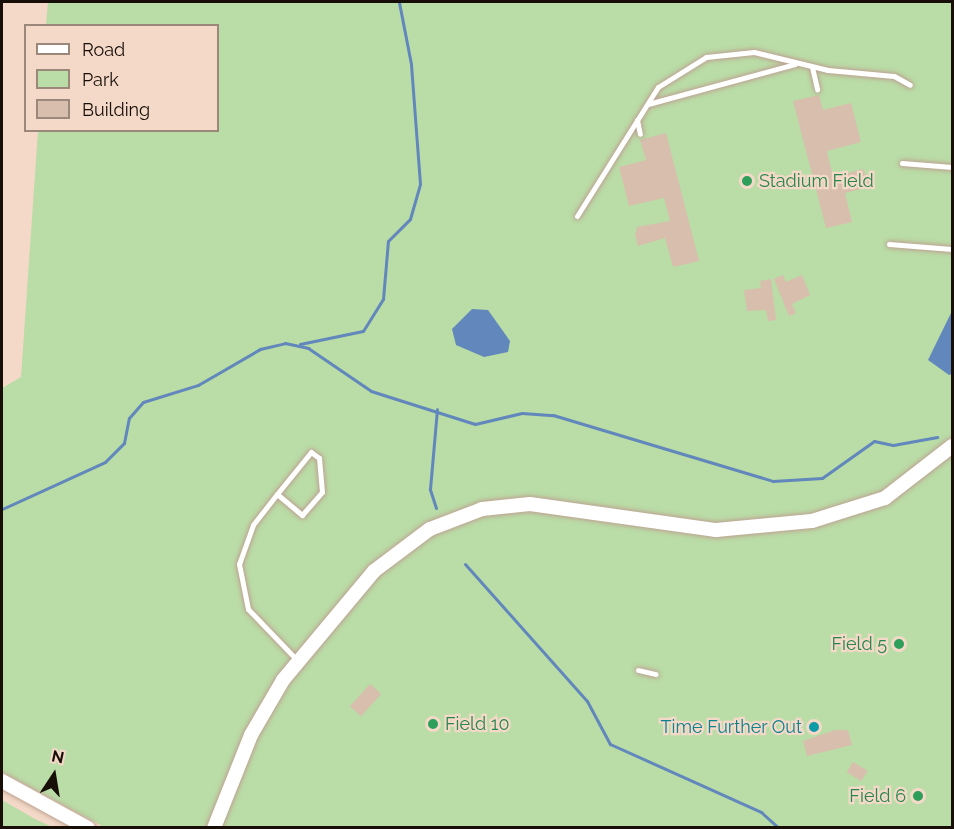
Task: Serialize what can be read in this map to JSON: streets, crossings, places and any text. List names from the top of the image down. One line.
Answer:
{"places":["Stadium Field","Field 5","Field 10","Time Further Out","Field 6"],"legend":["Road","Park","Building"],"north":"top"}
